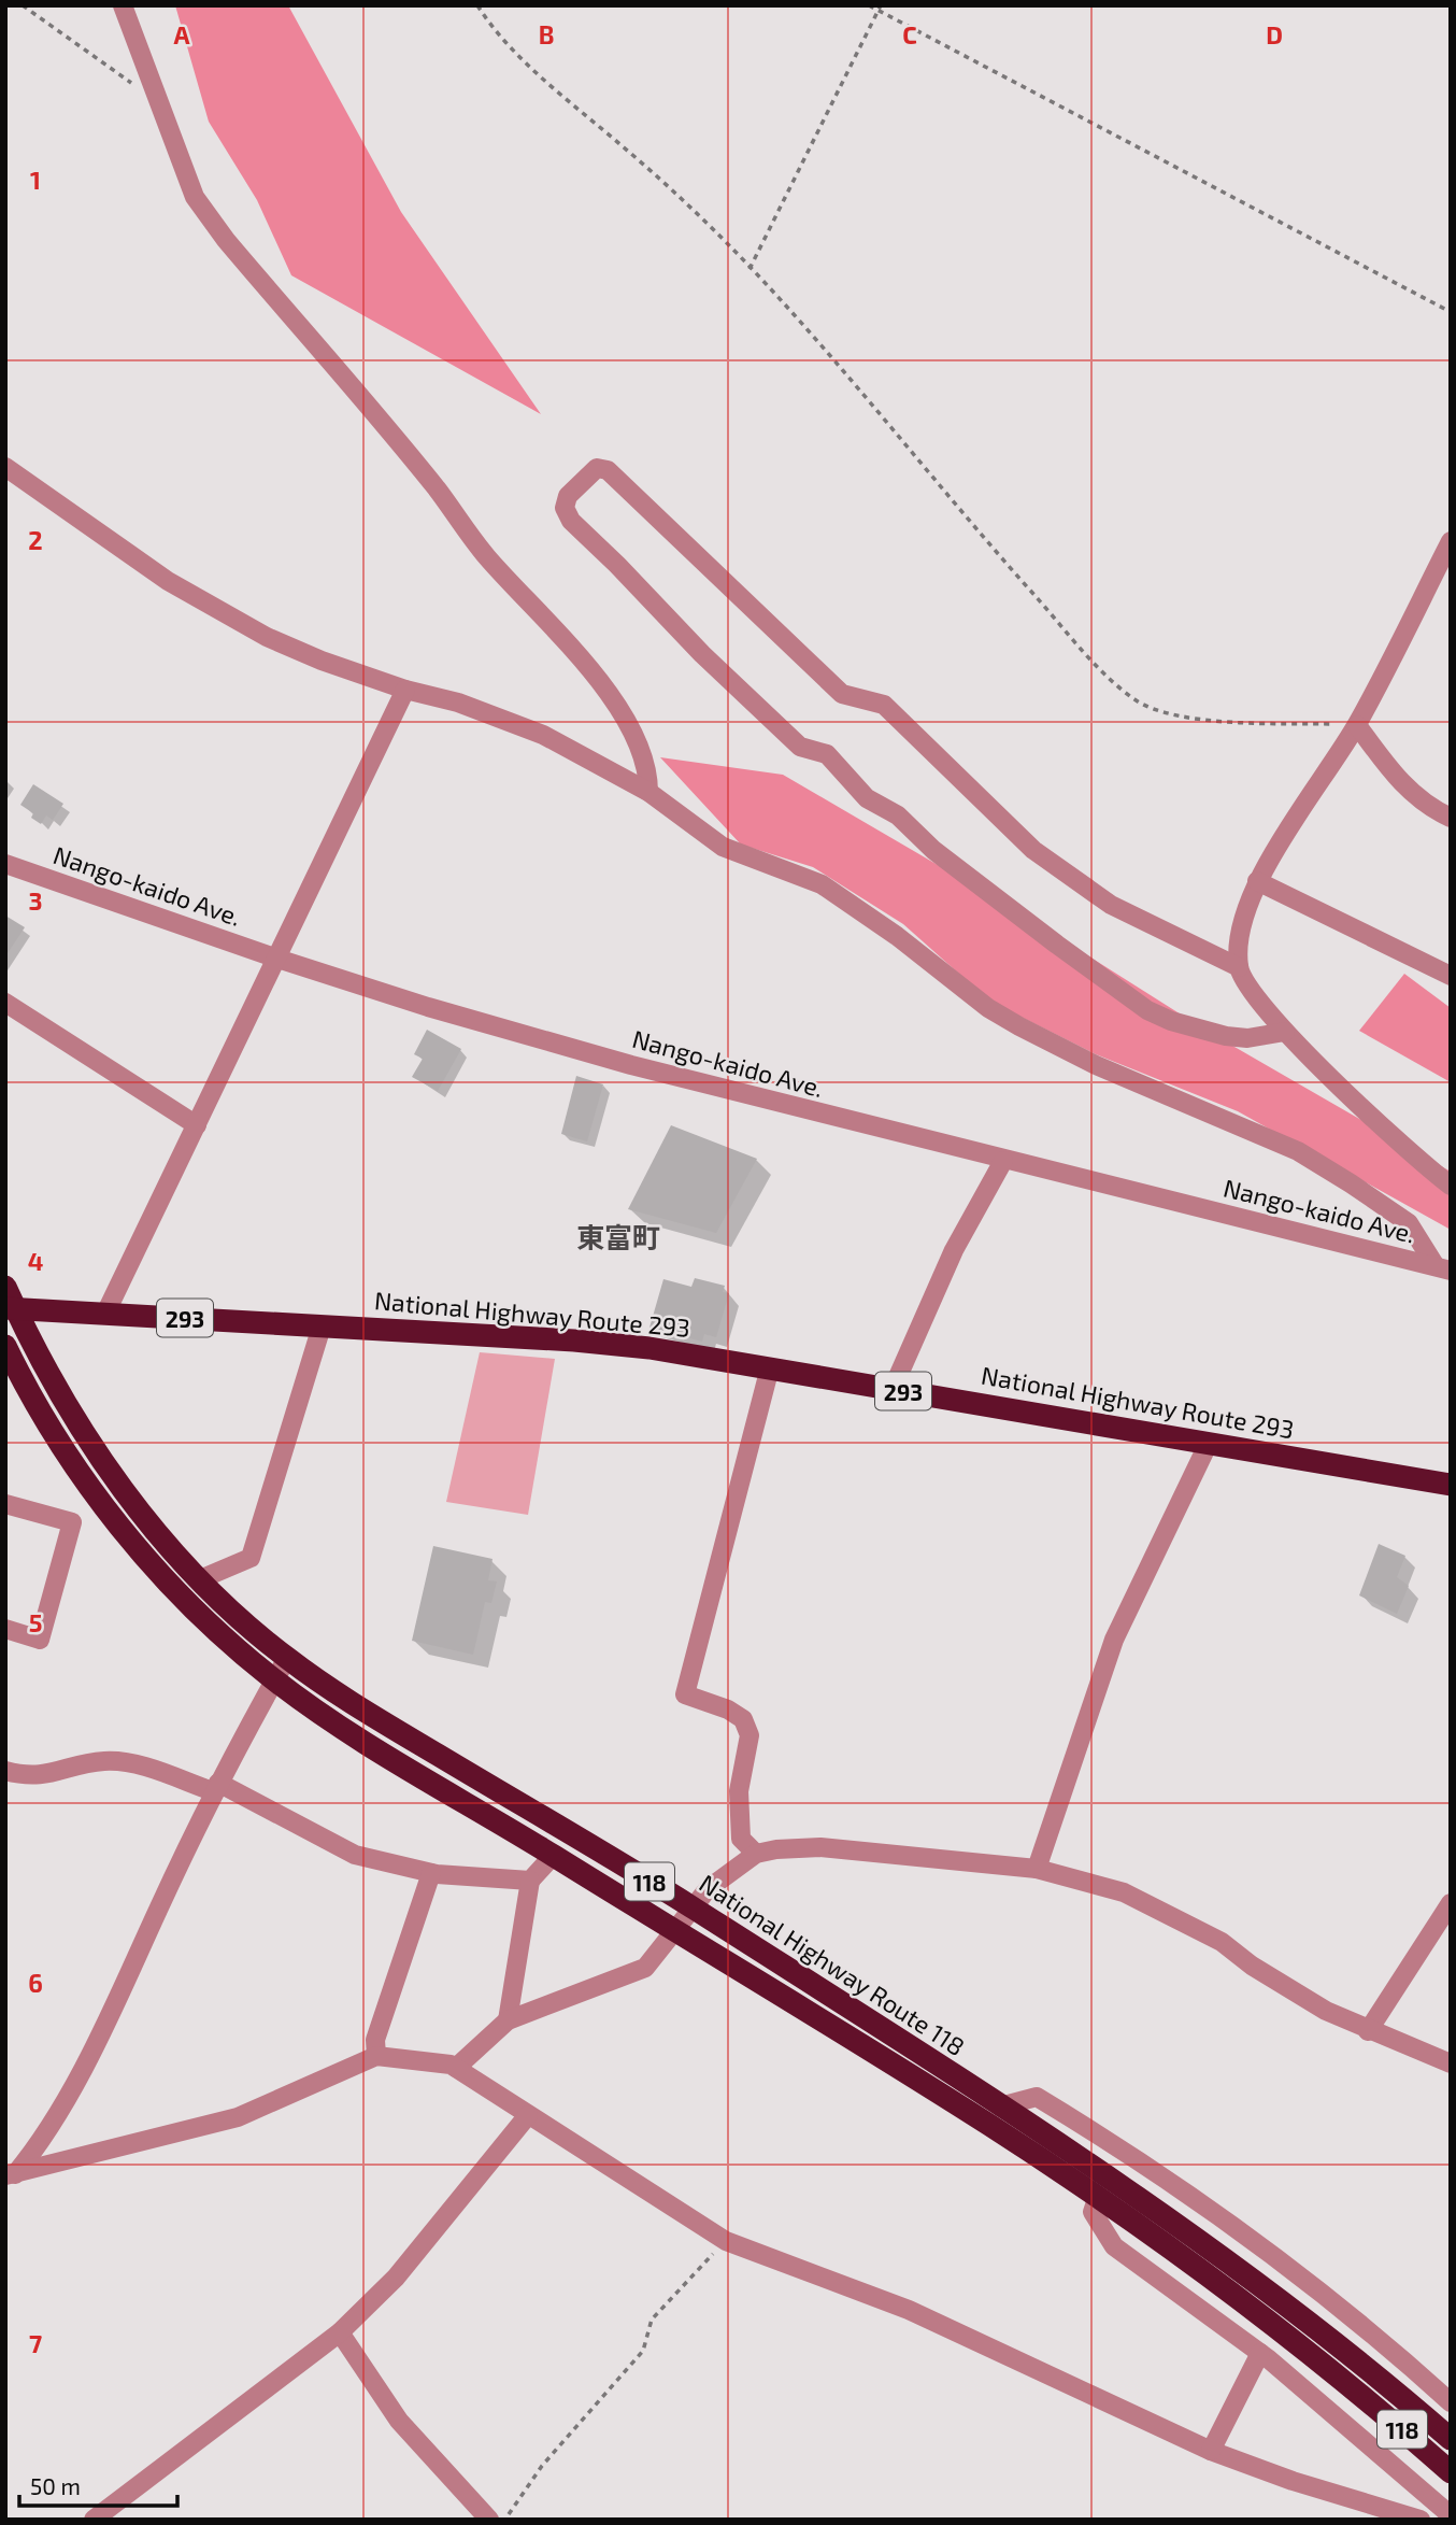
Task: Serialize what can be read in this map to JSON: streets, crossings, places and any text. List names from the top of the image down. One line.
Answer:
{"streets":{"highway":["National Highway Route 293","293","118","National Highway Route 118"],"street":["Nango-kaido Ave."]},"crossings":[["National Highway Route 293","National Highway Route 118"]],"districts":["東富町"],"scale_bar":"50 m","grid":{"columns":["A","B","C","D"],"rows":["1","2","3","4","5","6","7"]}}
